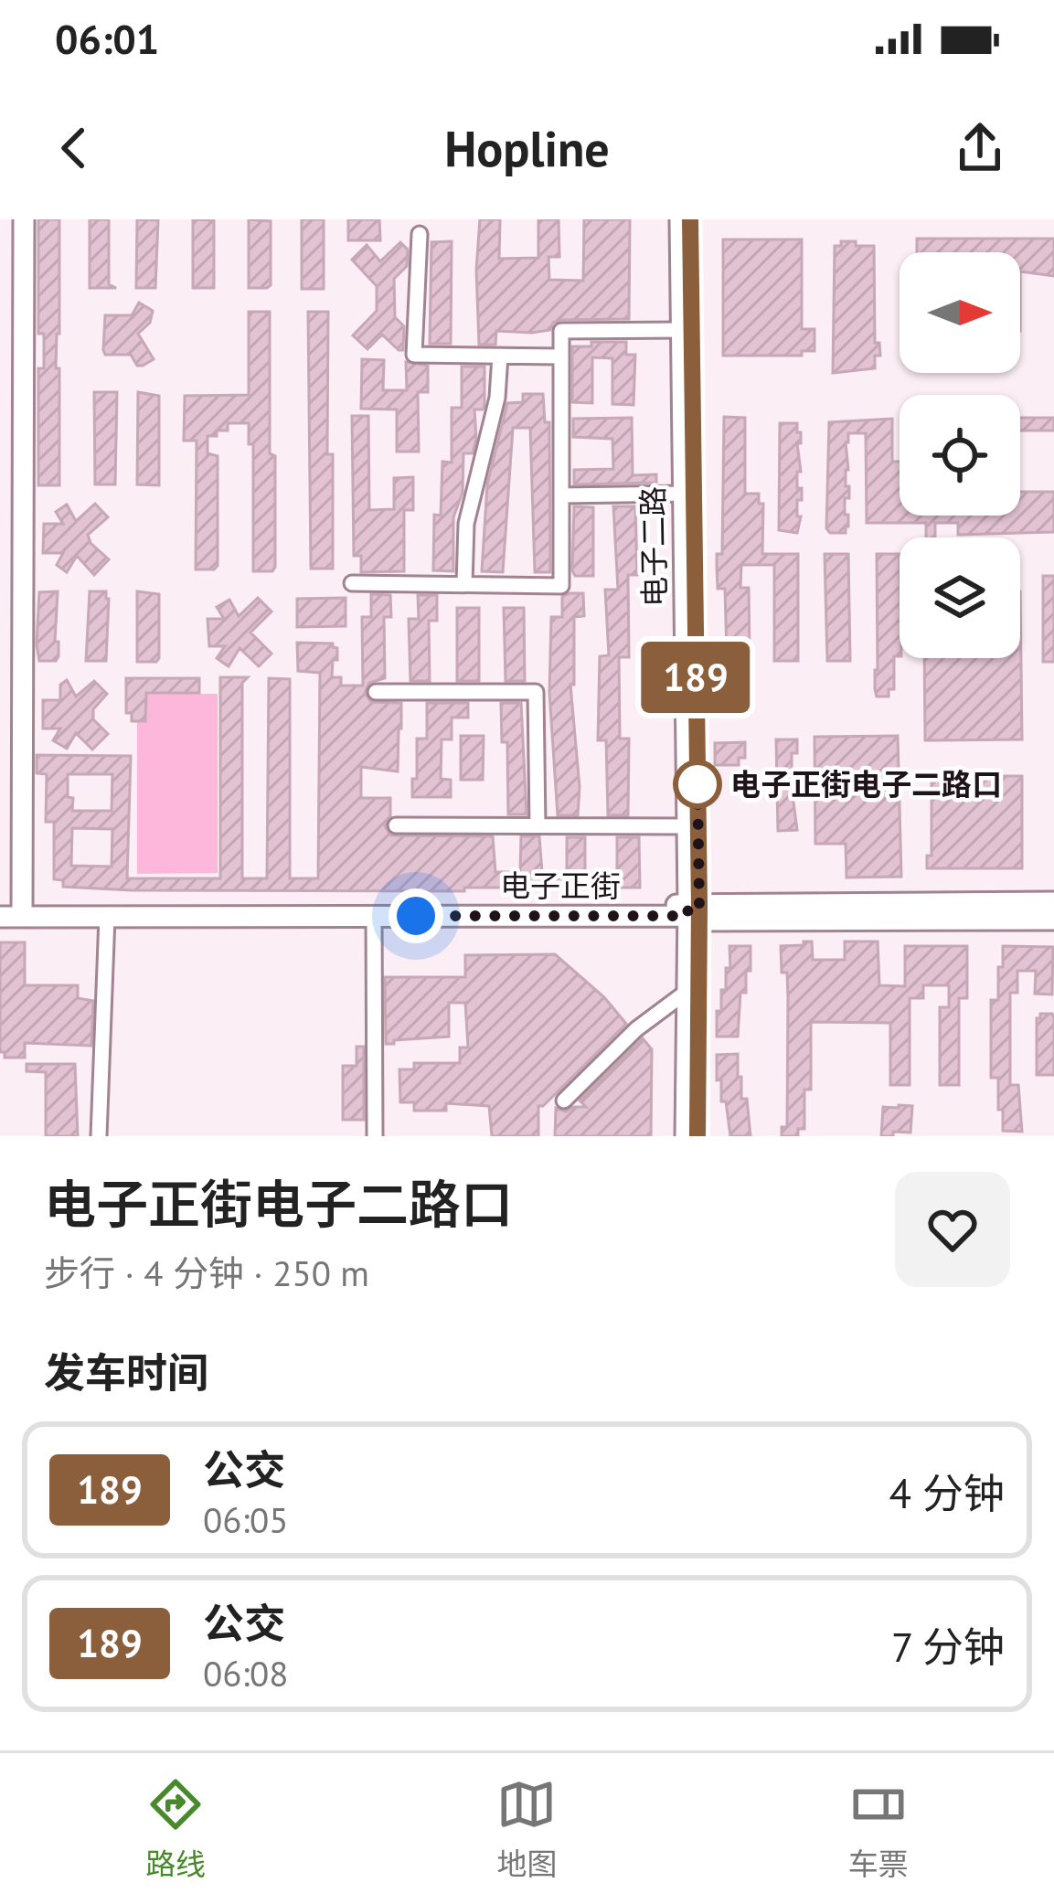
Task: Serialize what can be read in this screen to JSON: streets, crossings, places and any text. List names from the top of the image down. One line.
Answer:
{"streets":{"main road":["电子二路","电子正街"]},"crossings":[["电子二路","电子正街"]],"places":["电子正街电子二路口"],"lines":["bus line 189"],"north":"right","page":{"status":"06:01","header":"Hopline","on_map":"189","heading":[["电子正街电子二路口","步行 · 4 分钟 · 250 m"],"发车时间"],"list":[{"mark":"189","name":"公交","note":"06:05","value":"4 分钟"},{"mark":"189","name":"公交","note":"06:08","value":"7 分钟"}],"tabs":["路线","地图","车票"]}}
